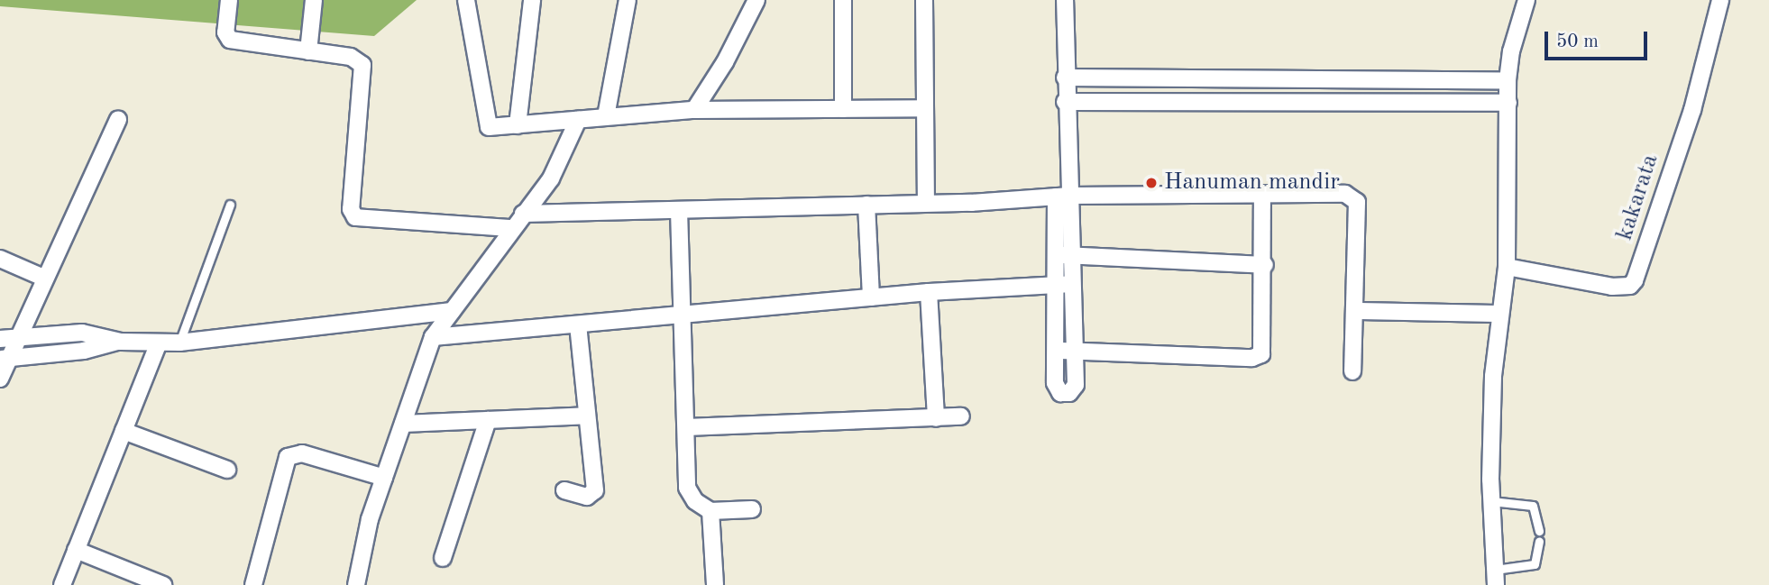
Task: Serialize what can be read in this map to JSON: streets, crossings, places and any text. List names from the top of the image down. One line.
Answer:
{"streets":{"street":["kakarata"]},"places":["Hanuman mandir"],"scale_bar":"50 m"}
